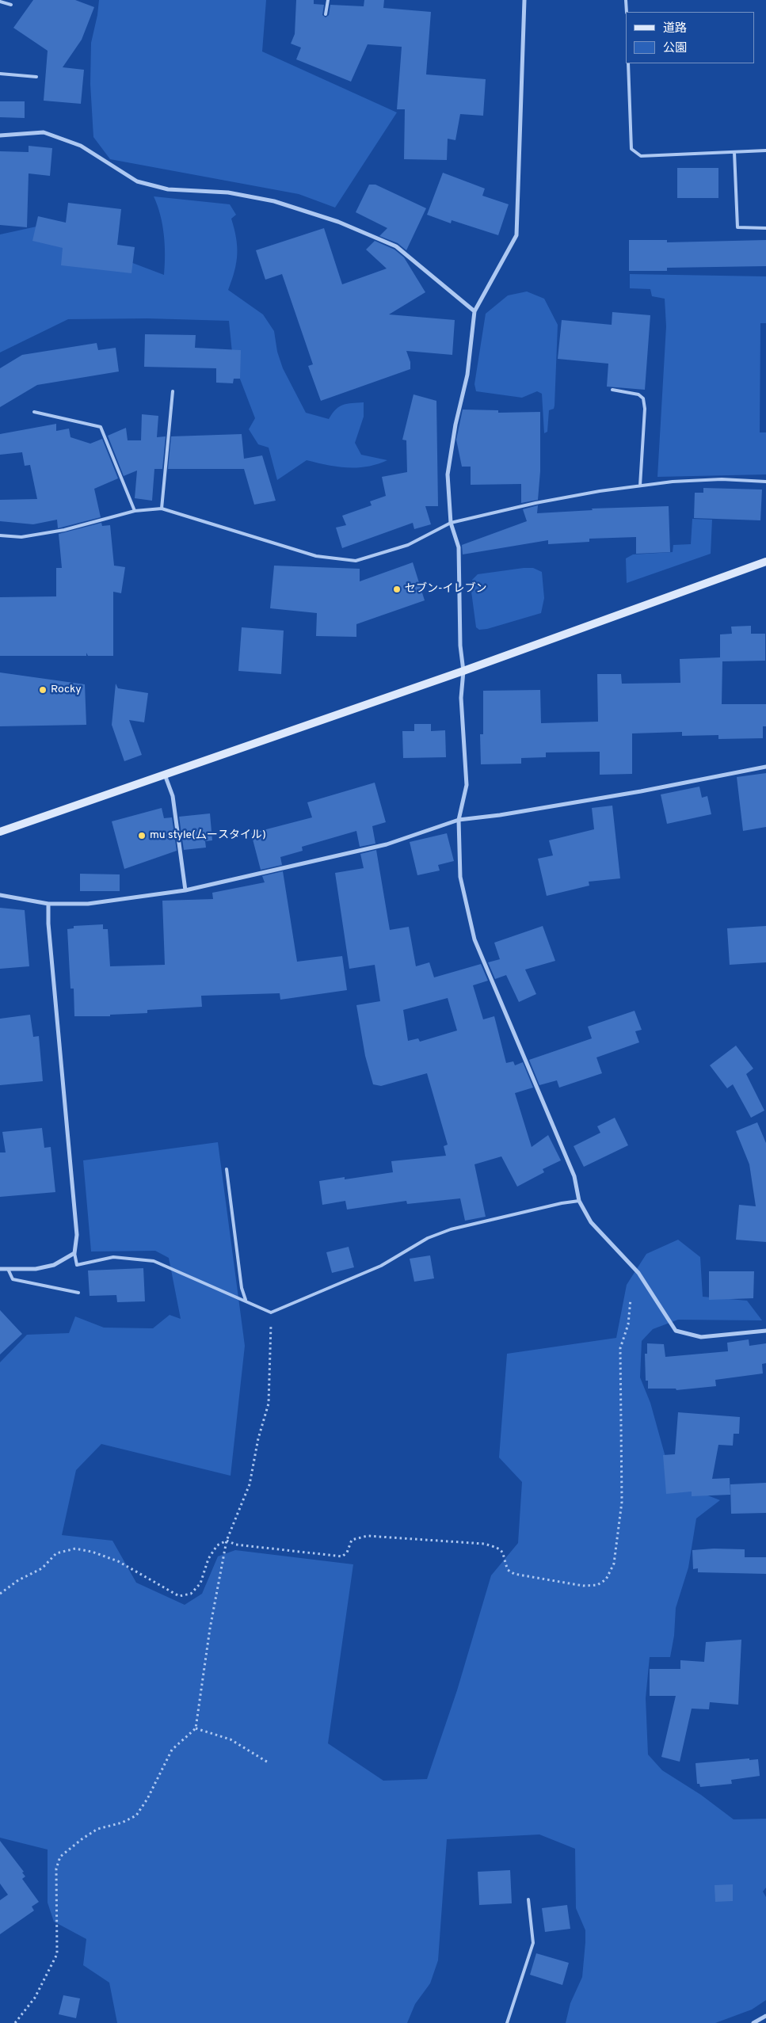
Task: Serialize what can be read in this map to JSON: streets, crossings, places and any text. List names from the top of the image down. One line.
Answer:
{"places":["セブン-イレブン","Rocky","mu style(厶ースタイル)"],"legend":["道路","公園"]}
